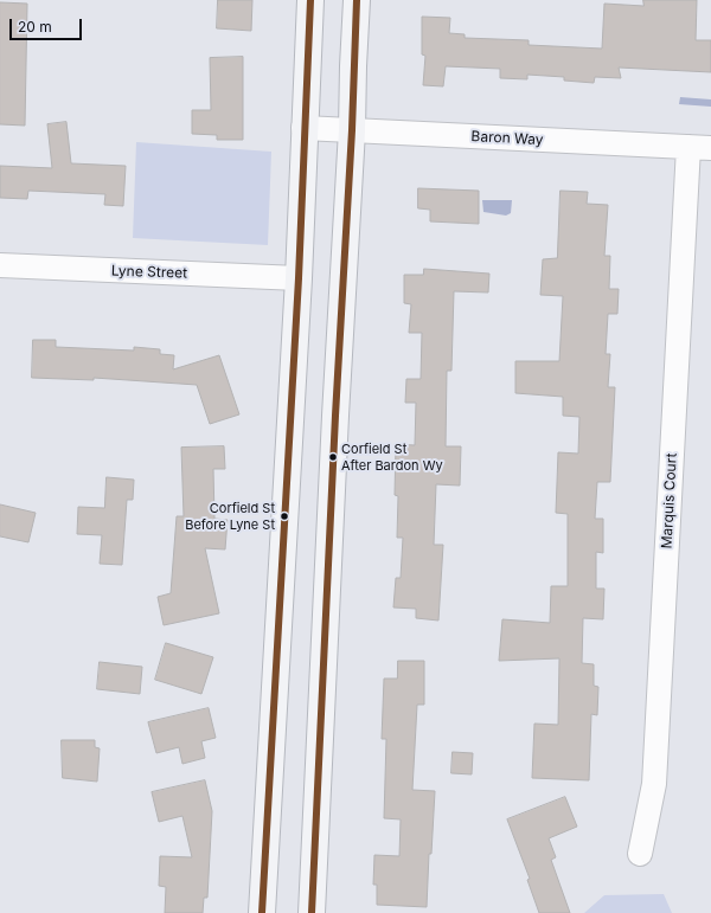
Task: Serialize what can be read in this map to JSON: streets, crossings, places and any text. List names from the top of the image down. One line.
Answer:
{"streets":{"street":["Baron Way","Lyne Street","Marquis Court"]},"crossings":[["Baron Way","Marquis Court"]],"places":["Corfield St After Bardon Wy","Corfield St Before Lyne St"],"scale_bar":"20 m"}
